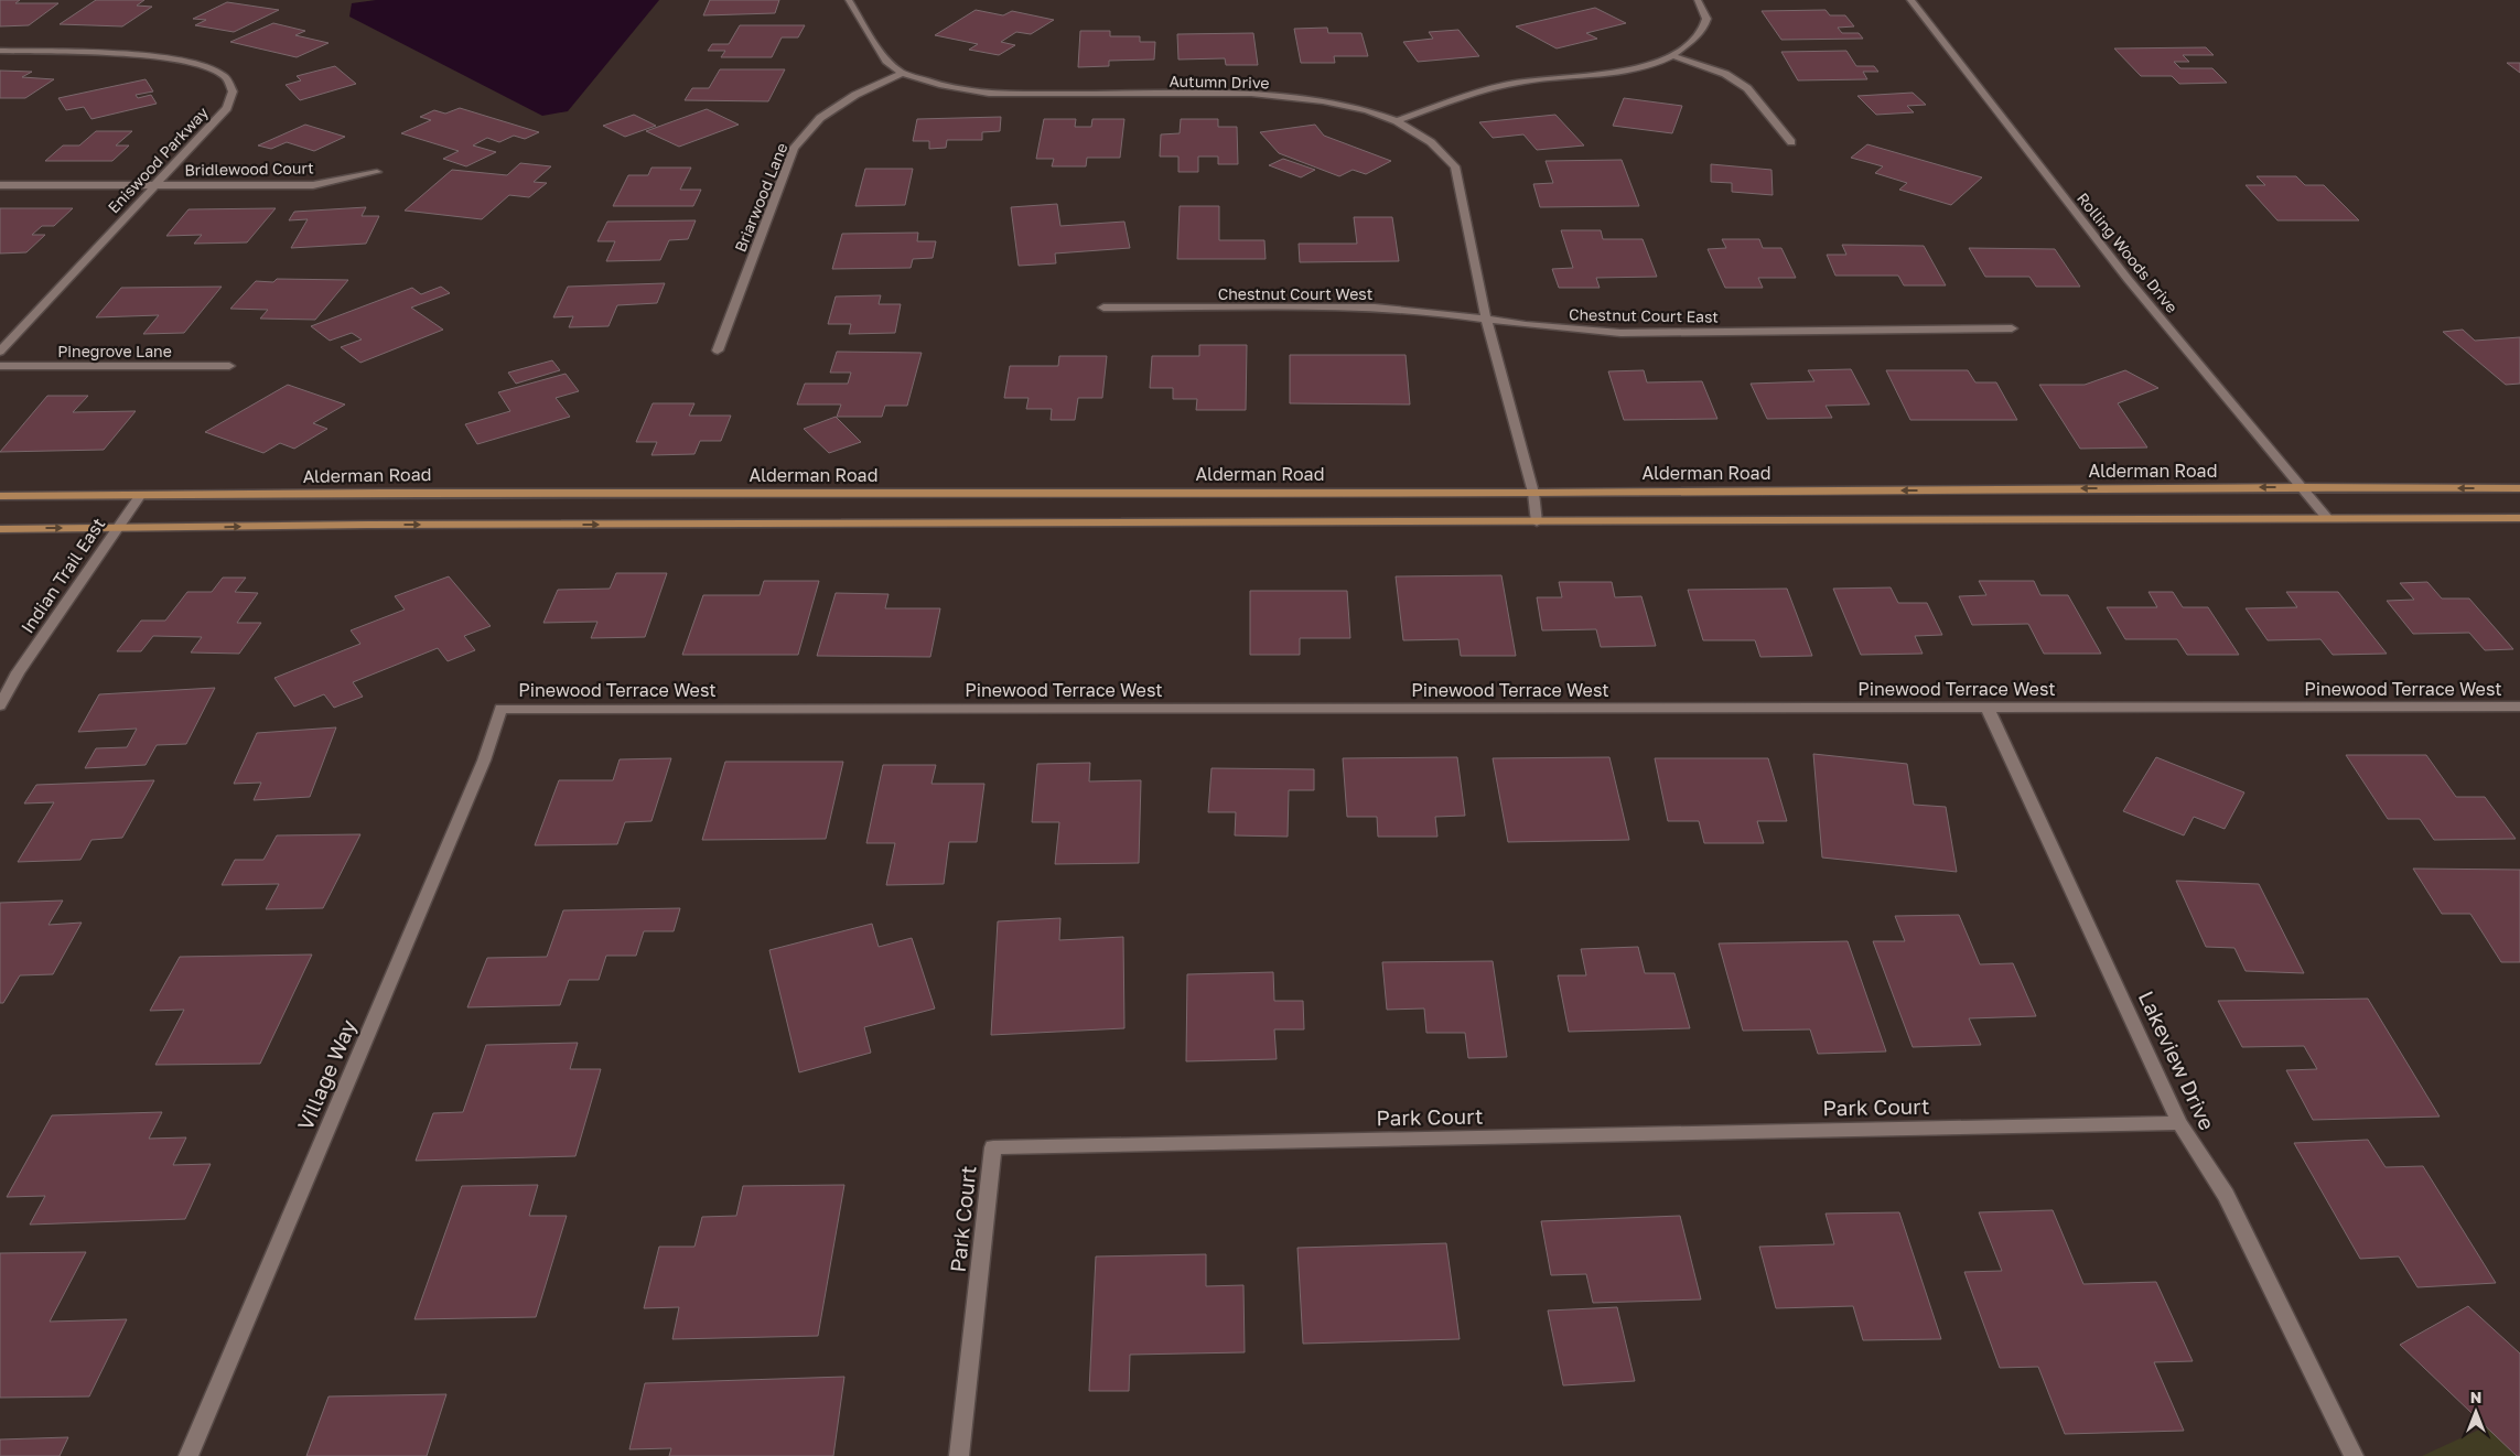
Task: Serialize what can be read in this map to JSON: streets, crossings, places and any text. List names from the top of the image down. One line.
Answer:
{"streets":{"main road":["Alderman Road"],"street":["Autumn Drive","Eniswood Parkway","Bridlewood Court","Briarwood Lane","Rolling Woods Drive","Chestnut Court West","Chestnut Court East","Pinegrove Lane","Indian Trail East","Pinewood Terrace West","Lakeview Drive","Village Way","Park Court"]},"crossings":[["Autumn Drive","Briarwood Lane"],["Autumn Drive","Chestnut Court West"],["Autumn Drive","Chestnut Court East"],["Eniswood Parkway","Bridlewood Court"],["Rolling Woods Drive","Alderman Road"],["Chestnut Court West","Chestnut Court East"],["Alderman Road","Indian Trail East"],["Pinewood Terrace West","Lakeview Drive"],["Pinewood Terrace West","Village Way"],["Lakeview Drive","Park Court"]],"north":"top"}
